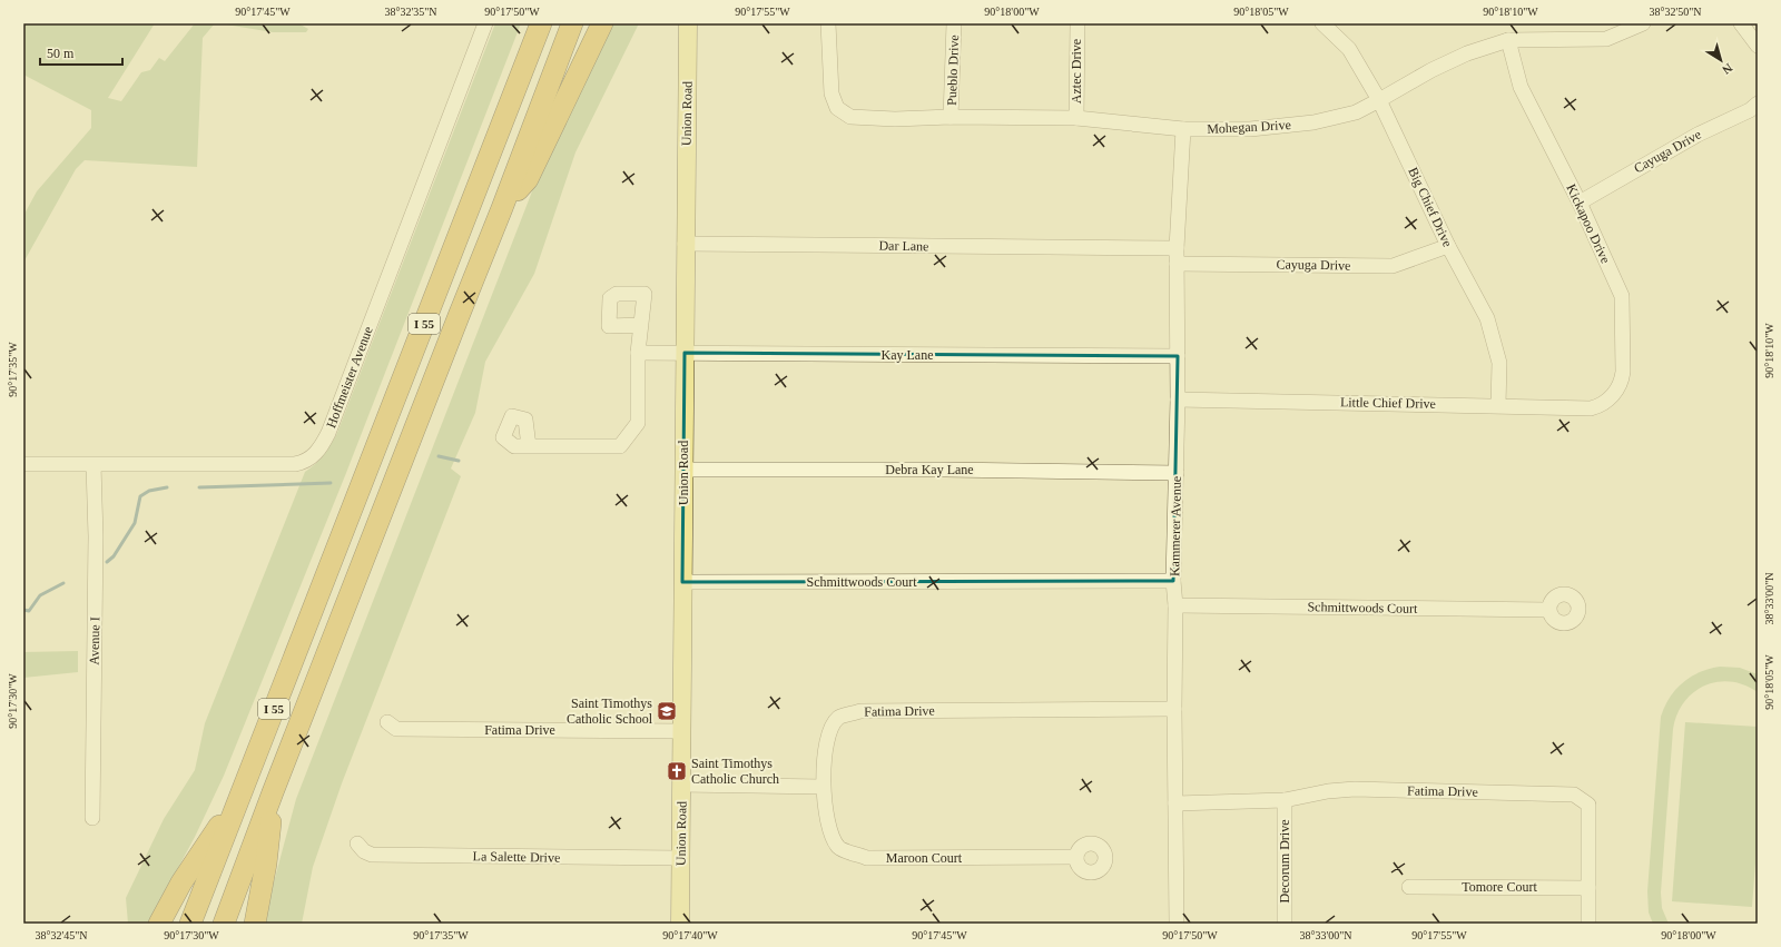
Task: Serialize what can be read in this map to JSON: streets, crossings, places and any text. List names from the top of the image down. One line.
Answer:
{"streets":{"highway":["I 55"],"main road":["Union Road"],"street":["Pueblo Drive","Aztec Drive","Mohegan Drive","Cayuga Drive","Big Chief Drive","Kickapoo Drive","Dar Lane","Kay Lane","Hoffmeister Avenue","Little Chief Drive","Debra Kay Lane","Kammerer Avenue","Schmittwoods Court","Avenue I","Fatima Drive","La Salette Drive","Maroon Court","Decorum Drive","Tomore Court"]},"crossings":[["Pueblo Drive","Mohegan Drive"],["Aztec Drive","Mohegan Drive"],["Union Road","Dar Lane"],["Union Road","Kay Lane"],["Union Road","Debra Kay Lane"],["Union Road","Schmittwoods Court"],["Union Road","Fatima Drive"],["Union Road","La Salette Drive"],["Mohegan Drive","Big Chief Drive"],["Mohegan Drive","Kickapoo Drive"],["Mohegan Drive","Kammerer Avenue"],["Cayuga Drive","Big Chief Drive"],["Cayuga Drive","Kickapoo Drive"],["Cayuga Drive","Kammerer Avenue"],["Big Chief Drive","Little Chief Drive"],["Kickapoo Drive","Little Chief Drive"],["Dar Lane","Kammerer Avenue"],["Kay Lane","Kammerer Avenue"],["Hoffmeister Avenue","Avenue I"],["Little Chief Drive","Kammerer Avenue"],["Debra Kay Lane","Kammerer Avenue"],["Kammerer Avenue","Schmittwoods Court"],["Kammerer Avenue","Fatima Drive"],["Fatima Drive","Maroon Court"],["Fatima Drive","Decorum Drive"],["Fatima Drive","Tomore Court"]],"places":{"school or university":["Saint Timothys Catholic School"],"church":["Saint Timothys Catholic Church"]},"scale_bar":"50 m","north":"bottom right","coordinates":["90°17'45\"W","38°32'35\"N","90°17'50\"W","90°17'55\"W","90°18'00\"W","90°18'05\"W","90°18'10\"W","38°32'50\"N","90°17'35\"W","38°33'00\"N","90°17'30\"W","38°32'45\"N","90°17'40\"W"]}
